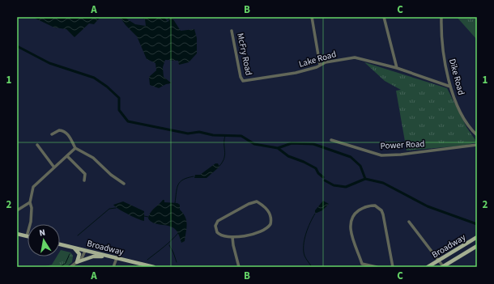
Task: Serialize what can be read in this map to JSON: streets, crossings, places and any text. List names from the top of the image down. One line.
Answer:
{"streets":{"main road":["Broadway"],"street":["McFry Road","Lake Road","Dike Road","Power Road"]},"crossings":[["McFry Road","Lake Road"],["Lake Road","Dike Road"]],"north":"top","grid":{"columns":["A","B","C"],"rows":["1","2"]}}
